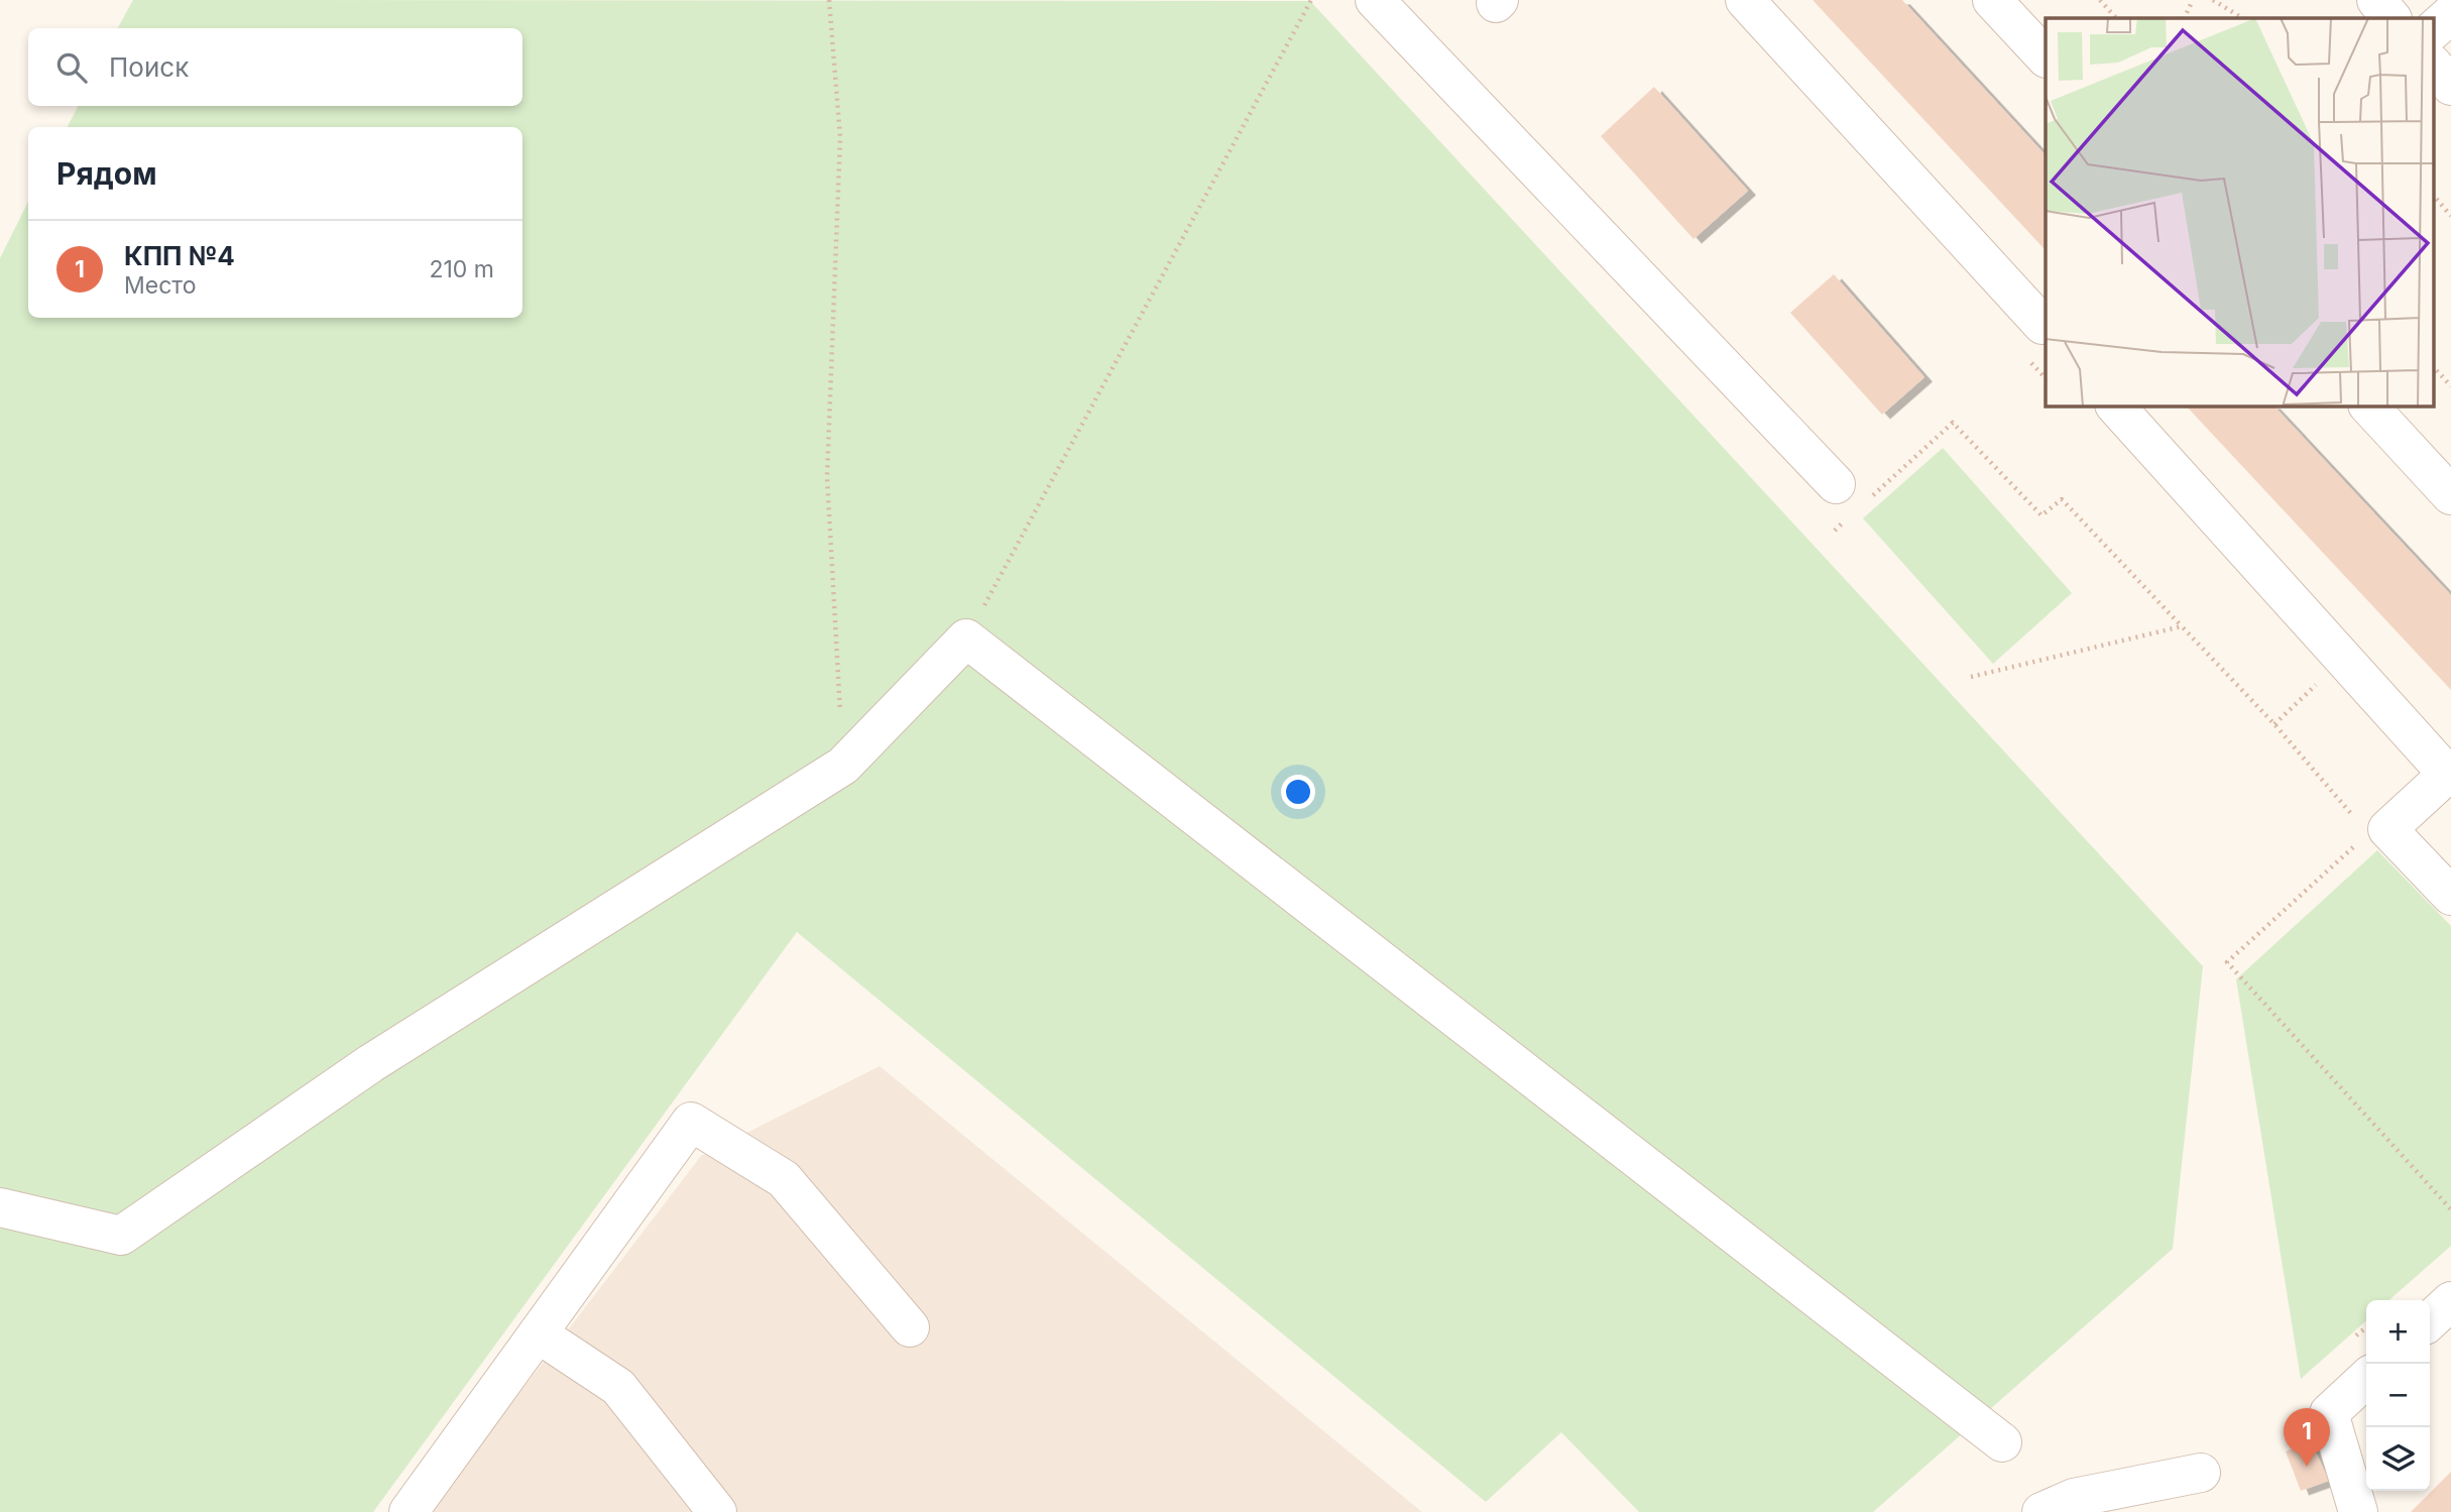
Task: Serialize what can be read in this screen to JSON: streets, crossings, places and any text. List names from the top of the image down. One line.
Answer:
{"page":{"search":"Поиск","heading":"Рядом","list":[{"mark":"1","name":"КПП №4","note":"Место","value":"210 m"}],"map_buttons":["+","−"],"pins":"1"}}
